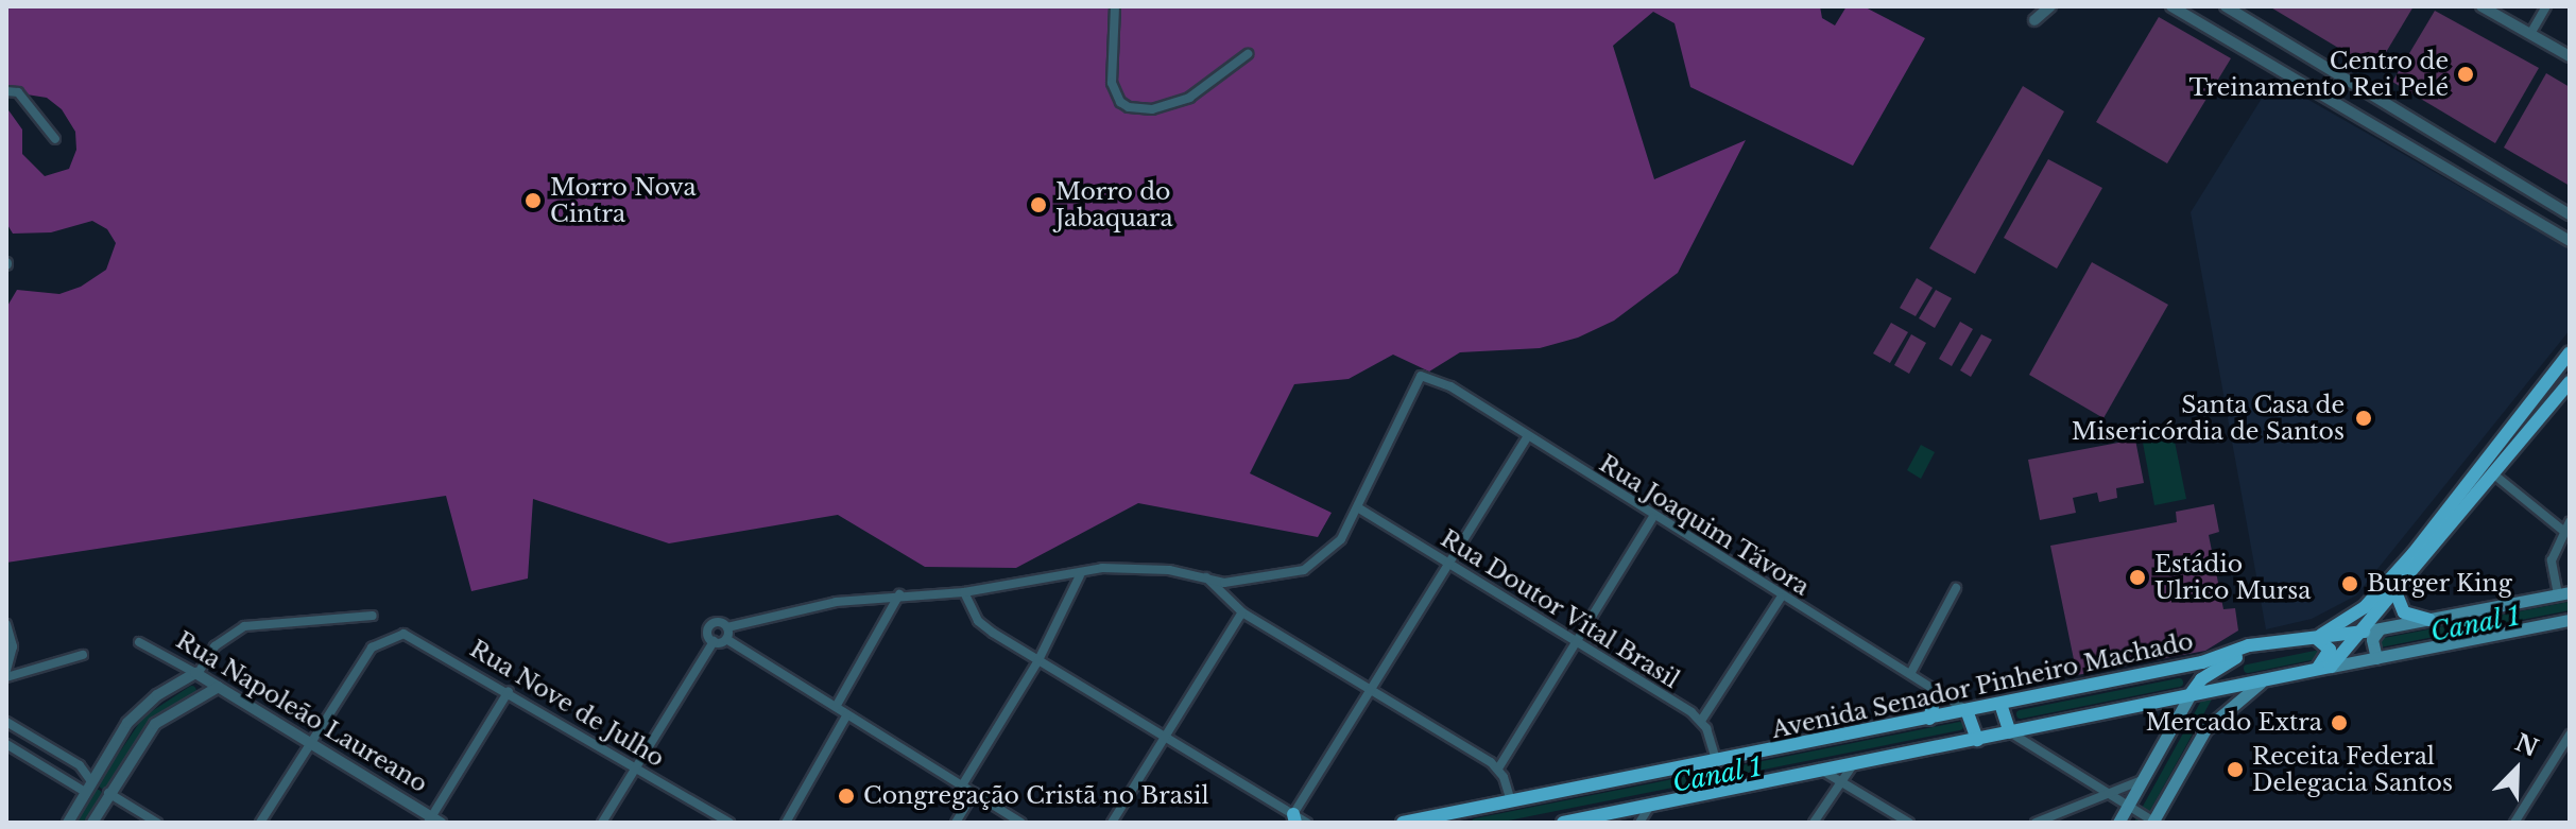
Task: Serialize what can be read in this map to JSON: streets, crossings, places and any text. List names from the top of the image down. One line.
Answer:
{"streets":{"main road":["Avenida Senador Pinheiro Machado"],"street":["Rua Joaquim Távora","Rua Doutor Vital Brasil","Rua Nove de Julho","Rua Napoleão Laureano"]},"crossings":[["Rua Joaquim Távora","Rua Doutor Vital Brasil"],["Rua Joaquim Távora","Avenida Senador Pinheiro Machado"],["Rua Nove de Julho","Rua Napoleão Laureano"]],"water":["Canal 1"],"places":["Centro de Treinamento Rei Pelé","Morro Nova Cintra","Morro do Jabaquara","Santa Casa de Misericórdia de Santos","Estádio Ulrico Mursa","Burger King","Mercado Extra","Receita Federal Delegacia Santos","Congregação Cristã no Brasil"],"north":"top right"}
